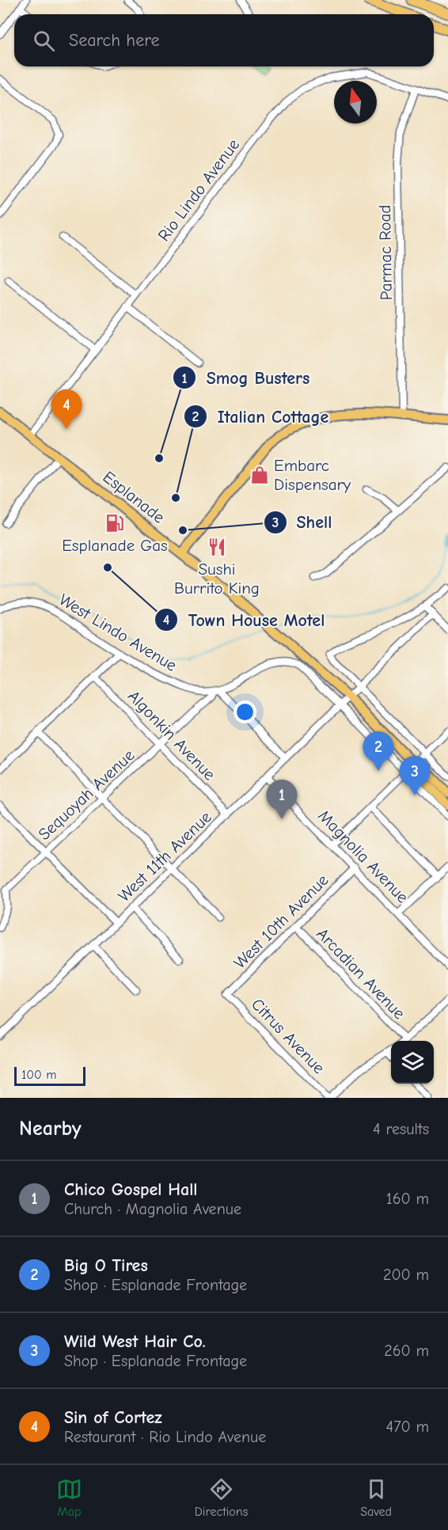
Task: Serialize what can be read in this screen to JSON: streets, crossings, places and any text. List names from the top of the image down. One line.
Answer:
{"streets":{"main road":["Esplanade"],"street":["Rio Lindo Avenue","Parmac Road","West Lindo Avenue","Algonkin Avenue","Sequoyah Avenue","West 11th Avenue","Magnolia Avenue","West 10th Avenue","Arcadian Avenue","Citrus Avenue"]},"crossings":[["Rio Lindo Avenue","Parmac Road"],["Rio Lindo Avenue","Esplanade"],["Esplanade","West 11th Avenue"],["West Lindo Avenue","Sequoyah Avenue"],["Algonkin Avenue","Sequoyah Avenue"],["Algonkin Avenue","West 11th Avenue"],["West 11th Avenue","Magnolia Avenue"],["Magnolia Avenue","West 10th Avenue"],["West 10th Avenue","Arcadian Avenue"],["West 10th Avenue","Citrus Avenue"]],"places":{"other":["Smog Busters","Italian Cottage","Shell","Town House Motel"],"shop":["Embarc Dispensary"],"fuel station":["Esplanade Gas"],"restaurant":["Sushi Burrito King"]},"scale_bar":"100 m","north":"top","page":{"search":"Search here","pins":["4","2","3","1"],"scale":"100 m","heading":["Nearby","4 results"],"list":[{"mark":"1","name":"Chico Gospel Hall","note":"Church · Magnolia Avenue","value":"160 m"},{"mark":"2","name":"Big O Tires","note":"Shop · Esplanade Frontage","value":"200 m"},{"mark":"3","name":"Wild West Hair Co.","note":"Shop · Esplanade Frontage","value":"260 m"},{"mark":"4","name":"Sin of Cortez","note":"Restaurant · Rio Lindo Avenue","value":"470 m"}],"nav":["Map","Directions","Saved"]}}
